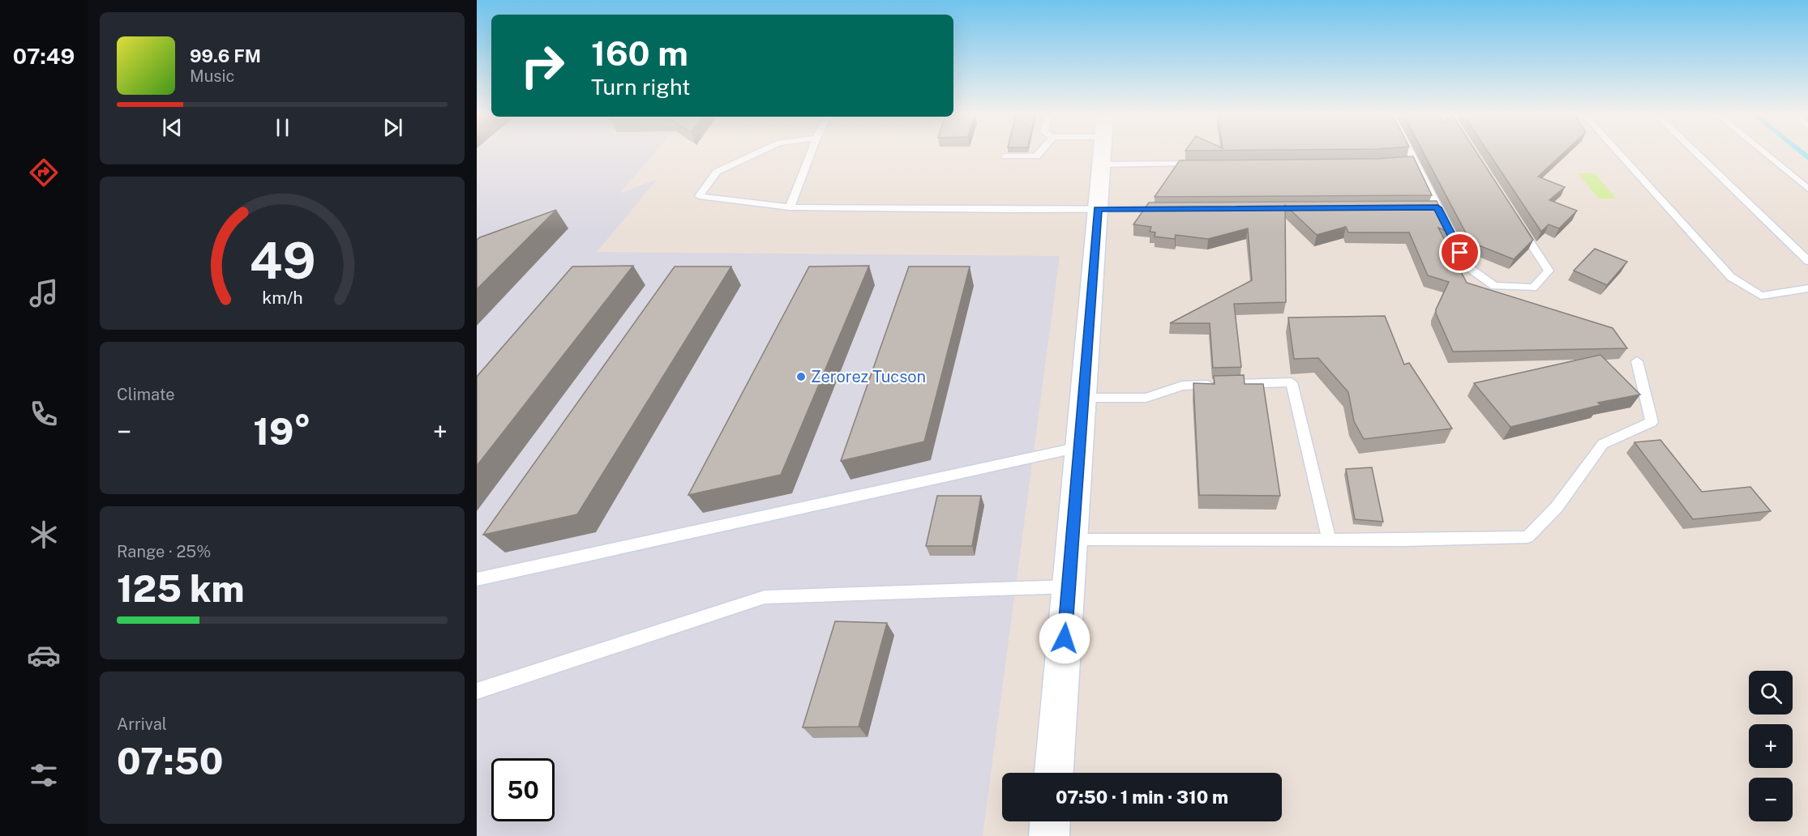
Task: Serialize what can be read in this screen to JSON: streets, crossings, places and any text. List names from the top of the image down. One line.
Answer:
{"places":["Zerorez Tucson"],"page":{"tabs":"07:49","turn":["160 m","Turn right"],"song":["99.6 FM","Music"],"tile":["Climate",["Range · 25%","125 km"],["Arrival","07:50"]],"heat":["−","19°","+"],"map_buttons":["+","−"],"limit":"50","trip":"07:50 · 1 min · 310 m","gauge":["49","km/h"]}}
